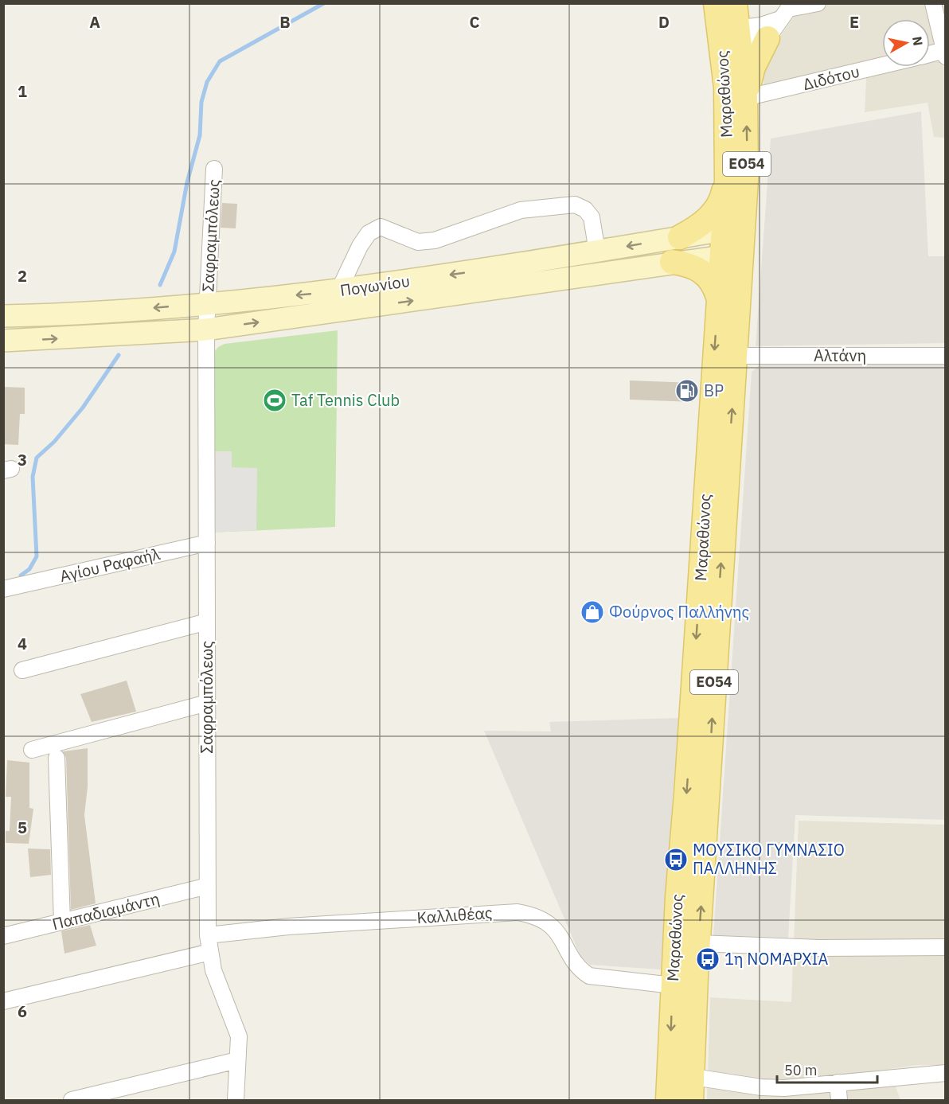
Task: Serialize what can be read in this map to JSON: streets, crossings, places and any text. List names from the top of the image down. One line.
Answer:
{"streets":{"main road":["Μαραθώνος","ΕΟ54","Πογωνίου"],"street":["Διδότου","Σαφραμπόλεως","Αλτάνη","Αγίου Ραφαήλ","Παπαδιαμάντη","Καλλιθέας"]},"crossings":[["Διδότου","Μαραθώνος"],["Μαραθώνος","Πογωνίου"],["Μαραθώνος","Αλτάνη"],["Μαραθώνος","Καλλιθέας"],["Σαφραμπόλεως","Πογωνίου"],["Σαφραμπόλεως","Αγίου Ραφαήλ"],["Σαφραμπόλεως","Παπαδιαμάντη"],["Σαφραμπόλεως","Καλλιθέας"]],"places":{"fuel station":["BP"],"sports":["Taf Tennis Club"],"shop":["Φούρνος Παλλήνης"],"bus stop":["ΜΟΥΣΙΚΟ ΓΥΜΝΑΣΙΟ ΠΑΛΛΗΝΗΣ","1η ΝΟΜΑΡΧΙΑ"]},"scale_bar":"50 m","north":"right","grid":{"columns":["A","B","C","D","E"],"rows":["1","2","3","4","5","6"]}}
